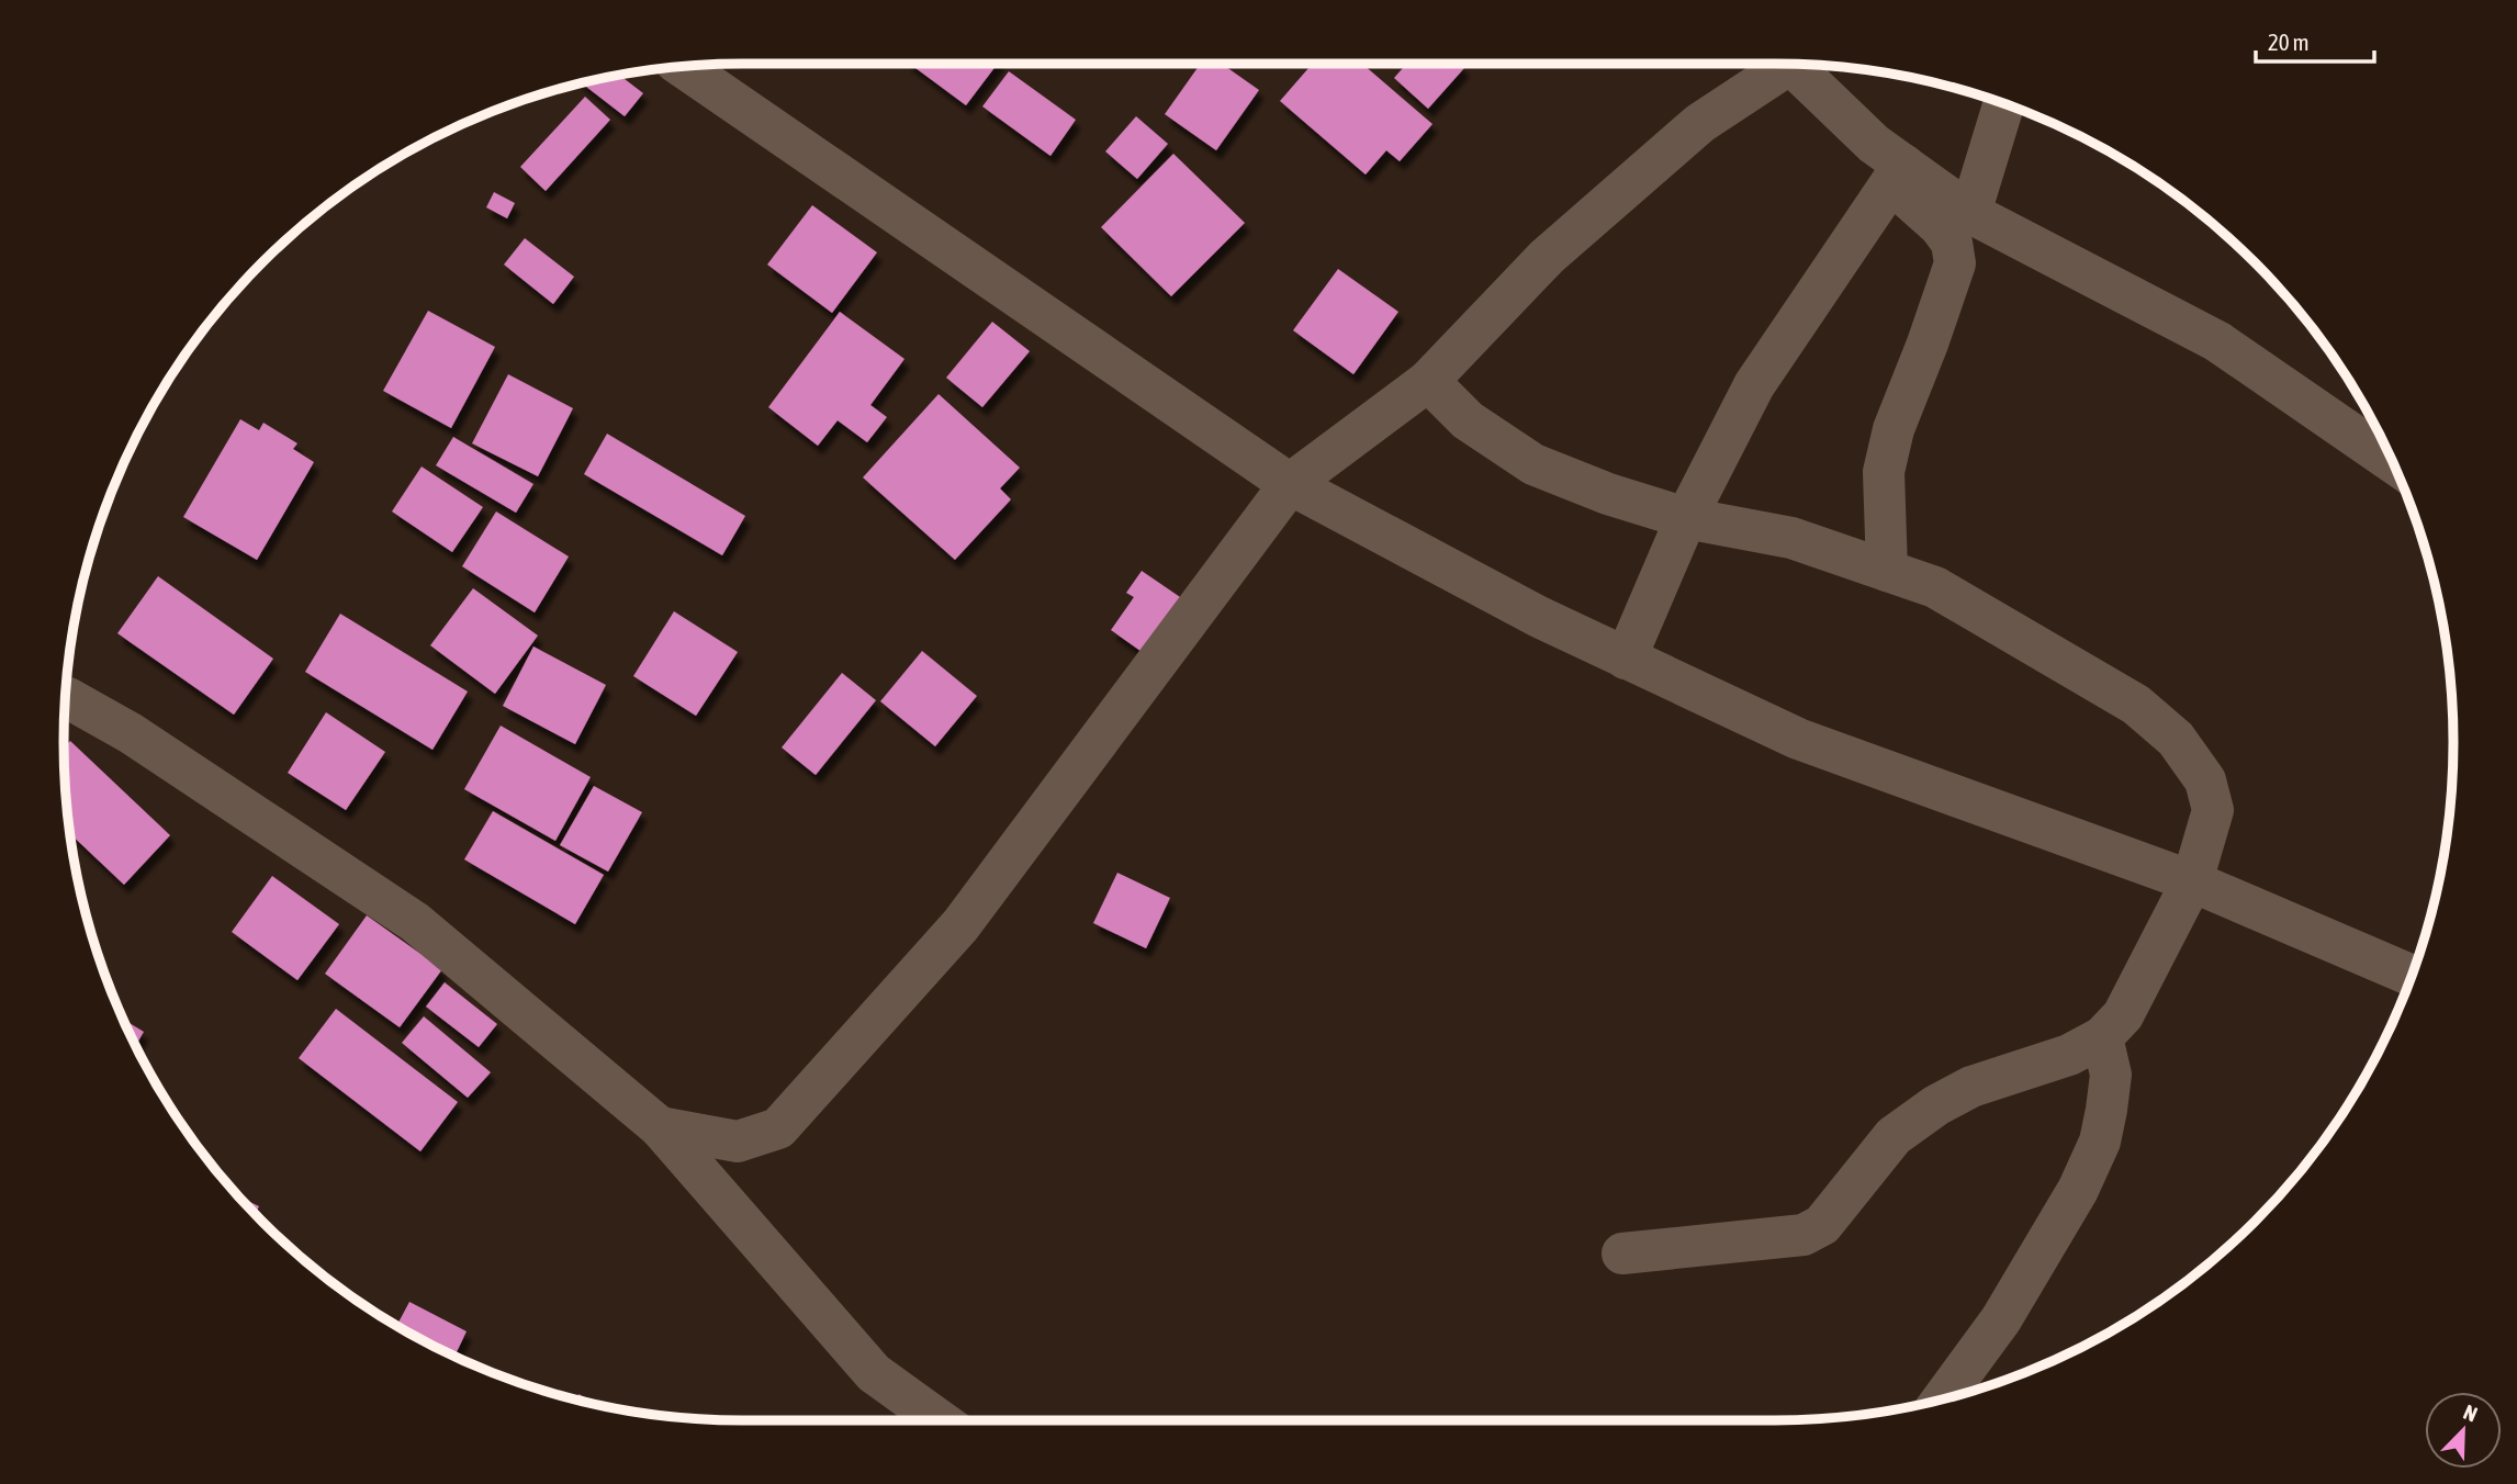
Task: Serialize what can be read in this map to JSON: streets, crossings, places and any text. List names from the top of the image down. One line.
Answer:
{"scale_bar":"20 m","north":"top right"}
